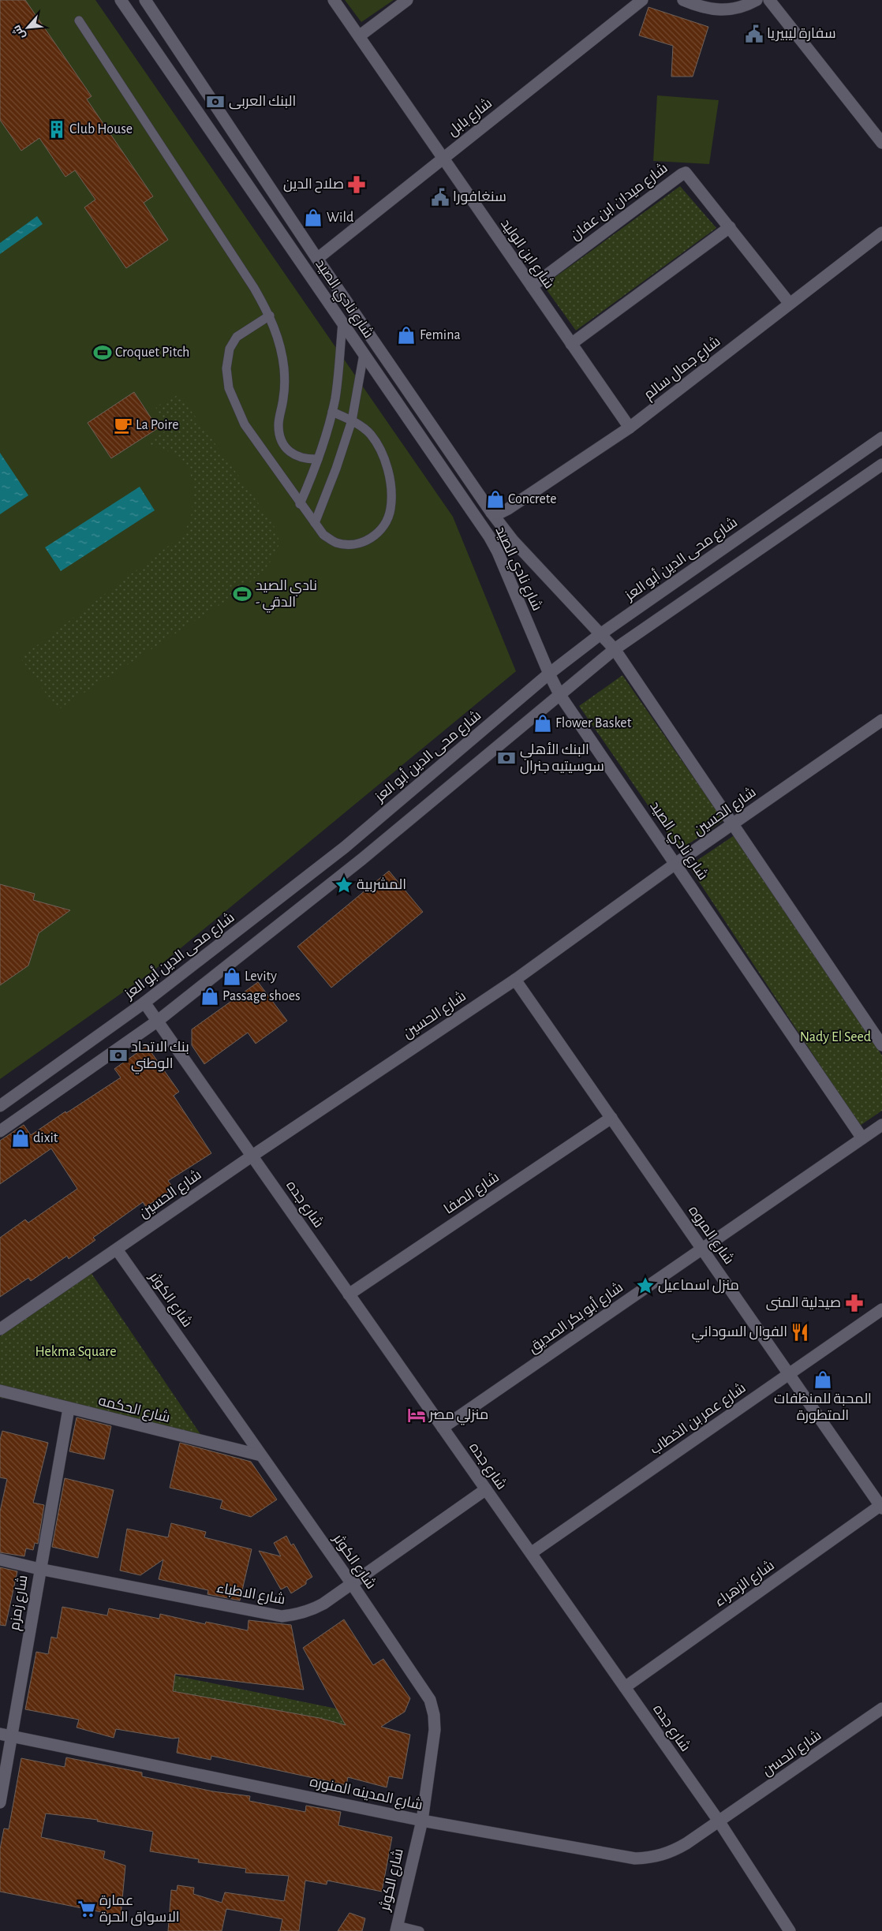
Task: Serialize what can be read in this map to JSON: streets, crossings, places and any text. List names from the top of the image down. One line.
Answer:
{"streets":{"street":["شارع بابل","شارع ميدان ابن عفان","شارع ابن الوليد","شارع نادي الصيد","شارع جمال سالم","شارع محى الدين أبو العز","شارع الحسين","شارع الصفا","شارع جده","شارع المروه","شارع الكوثر","شارع أبو بكر الصديق","شارع الحكمه","شارع عمر بن الخطاب","شارع الزهراء","شارع الاطباء","شارع زمزم","شارع الحسن","شارع المدينه المنوره"]},"crossings":[["شارع بابل","شارع ابن الوليد"],["شارع بابل","شارع نادي الصيد"],["شارع ميدان ابن عفان","شارع ابن الوليد"],["شارع ميدان ابن عفان","شارع جمال سالم"],["شارع ابن الوليد","شارع جمال سالم"],["شارع نادي الصيد","شارع جمال سالم"],["شارع نادي الصيد","شارع محى الدين أبو العز"],["شارع نادي الصيد","شارع الحسين"],["شارع نادي الصيد","شارع أبو بكر الصديق"],["شارع محى الدين أبو العز","شارع جده"],["شارع الحسين","شارع جده"],["شارع الحسين","شارع المروه"],["شارع الحسين","شارع الكوثر"],["شارع الصفا","شارع جده"],["شارع الصفا","شارع المروه"],["شارع جده","شارع أبو بكر الصديق"],["شارع جده","شارع عمر بن الخطاب"],["شارع جده","شارع الزهراء"],["شارع جده","شارع الاطباء"],["شارع جده","شارع الحسن"],["شارع جده","شارع المدينه المنوره"],["شارع المروه","شارع أبو بكر الصديق"],["شارع المروه","شارع عمر بن الخطاب"],["شارع المروه","شارع الزهراء"],["شارع الكوثر","شارع الحكمه"],["شارع الكوثر","شارع الاطباء"],["شارع الكوثر","شارع المدينه المنوره"],["شارع الحكمه","شارع زمزم"],["شارع الاطباء","شارع زمزم"],["شارع زمزم","شارع المدينه المنوره"],["شارع الحسن","شارع المدينه المنوره"]],"parks":["Nady El Seed","Hekma Square"],"places":{"public building":["سفارة ليبيريا","سنغافورا"],"bank":["البنك العربى","البنك الأهلي سوسيتيه جنرال","بنك الاتحاد الوطني"],"building":["Club House"],"pharmacy":["صلاح الدين","صيدلية المنى"],"shop":["Wild","Femina","Concrete","Flower Basket","Levity","Passage shoes","dixit","المحبة للمنظفات المتطورة"],"sports":["Croquet Pitch","نادي الصيد - الدقي"],"cafe":["La Poire"],"place":["المشربية","منزل اسماعيل"],"restaurant":["الفوال السوداني"],"hotel":["منزلي مصر"],"supermarket":["عمارة الاسواق الحرة"]},"north":"bottom left"}
